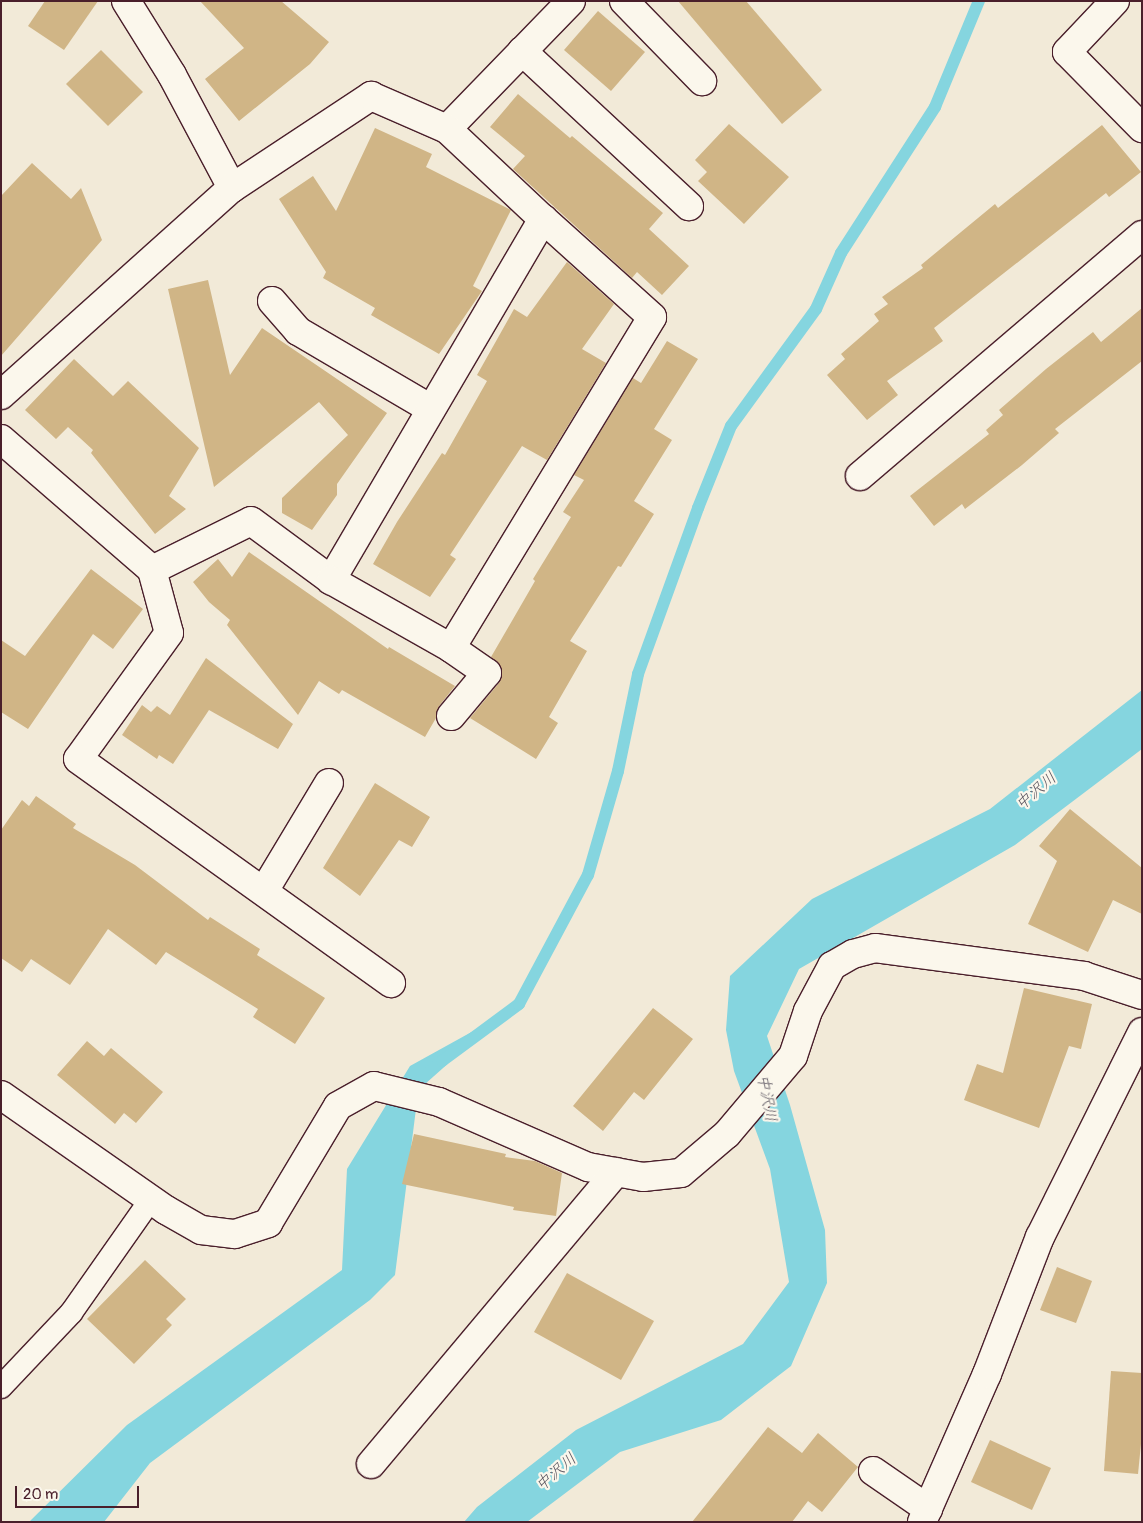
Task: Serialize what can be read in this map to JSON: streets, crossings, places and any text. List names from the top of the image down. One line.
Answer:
{"water":["中沢川"],"scale_bar":"20 m"}
